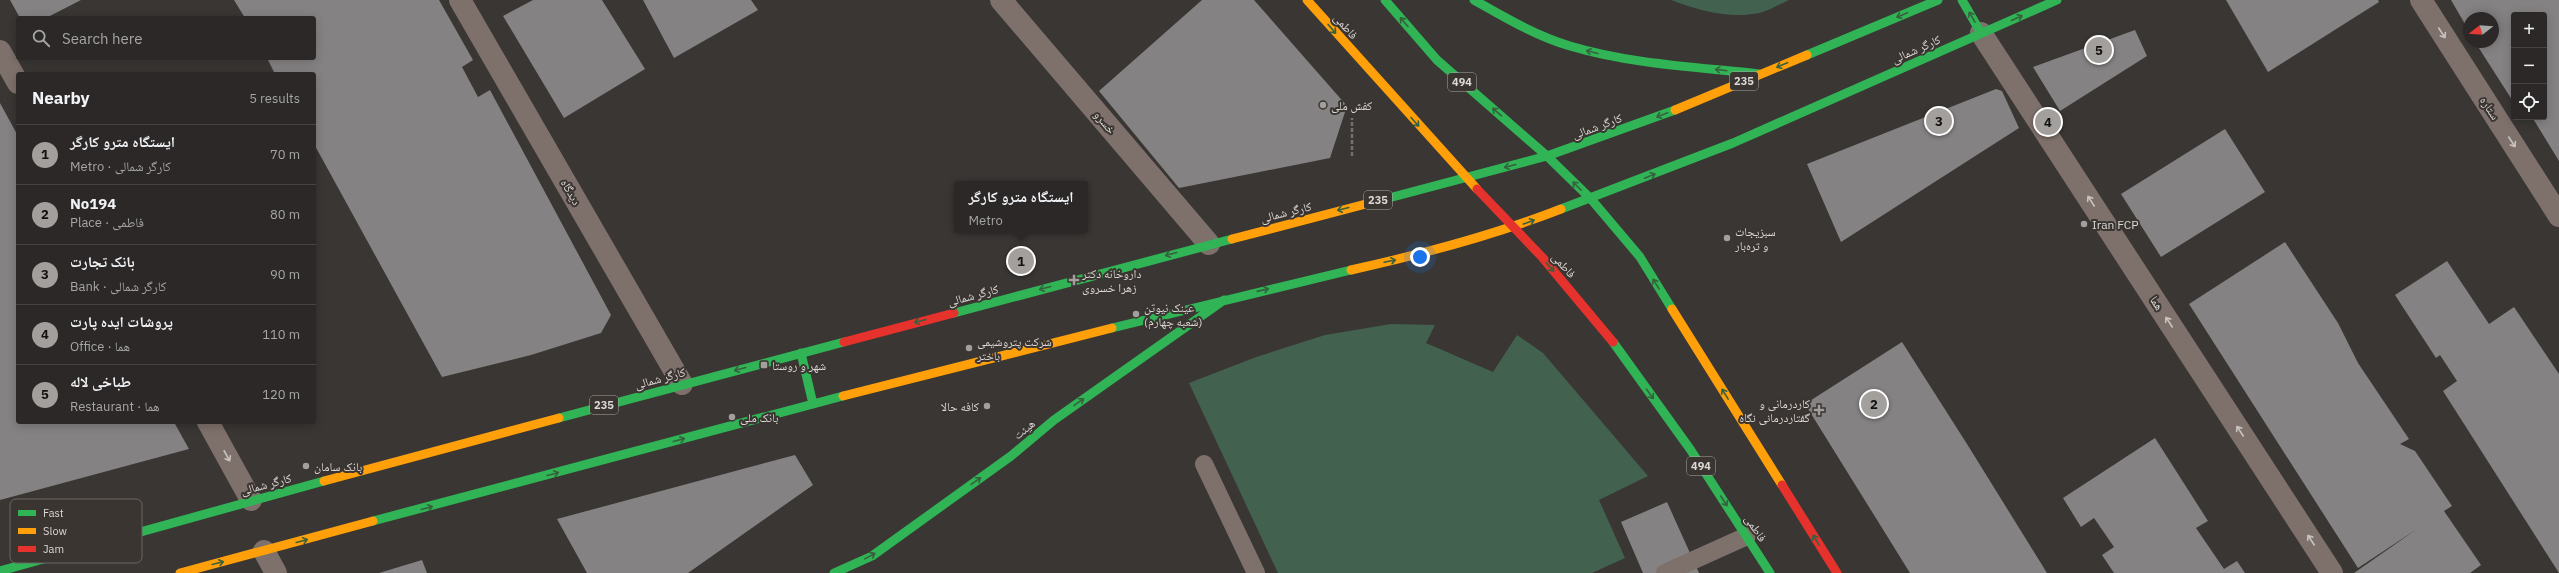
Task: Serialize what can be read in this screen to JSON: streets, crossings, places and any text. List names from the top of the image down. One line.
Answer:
{"streets":{"main road":["فاطمی","کارگر شمالی","235","494","هیئت"],"street":["ستاره","خسرو","دیدگاه","هما"]},"crossings":[["فاطمی","کارگر شمالی"],["کارگر شمالی","494"],["کارگر شمالی","خسرو"],["کارگر شمالی","دیدگاه"],["کارگر شمالی","هما"],["کارگر شمالی","هیئت"]],"one_way":["ستاره","هما","هیئت"],"places":{"other":["کفش ملی","Iran FCP","سبزیجات و تره‌بار","عینک نیوتن (شعبه چهارم)","شرکت پتروشیمی باختر","کافه حالا","بانک ملی","بانک سامان"],"health":["داروخانه دکتر زهرا خسروی","کاردرمانی و گفتاردرمانی نگاه"],"transit":["شهر و روستا"]},"legend":["Fast","Slow","Jam"],"north":"left","page":{"map_buttons":["+","−"],"search":"Search here","pins":["5","3","4","1","2"],"heading":["Nearby","5 results"],"list":[{"mark":"1","name":"ایستگاه مترو کارگر","note":"Metro · کارگر شمالی","value":"70 m"},{"mark":"2","name":"No194","note":"Place · فاطمی","value":"80 m"},{"mark":"3","name":"بانک تجارت","note":"Bank · کارگر شمالی","value":"90 m"},{"mark":"4","name":"پروشات ایده پارت","note":"Office · هما","value":"110 m"},{"mark":"5","name":"طباخی لاله","note":"Restaurant · هما","value":"120 m"}],"popup":["ایستگاه مترو کارگر","Metro"]}}
